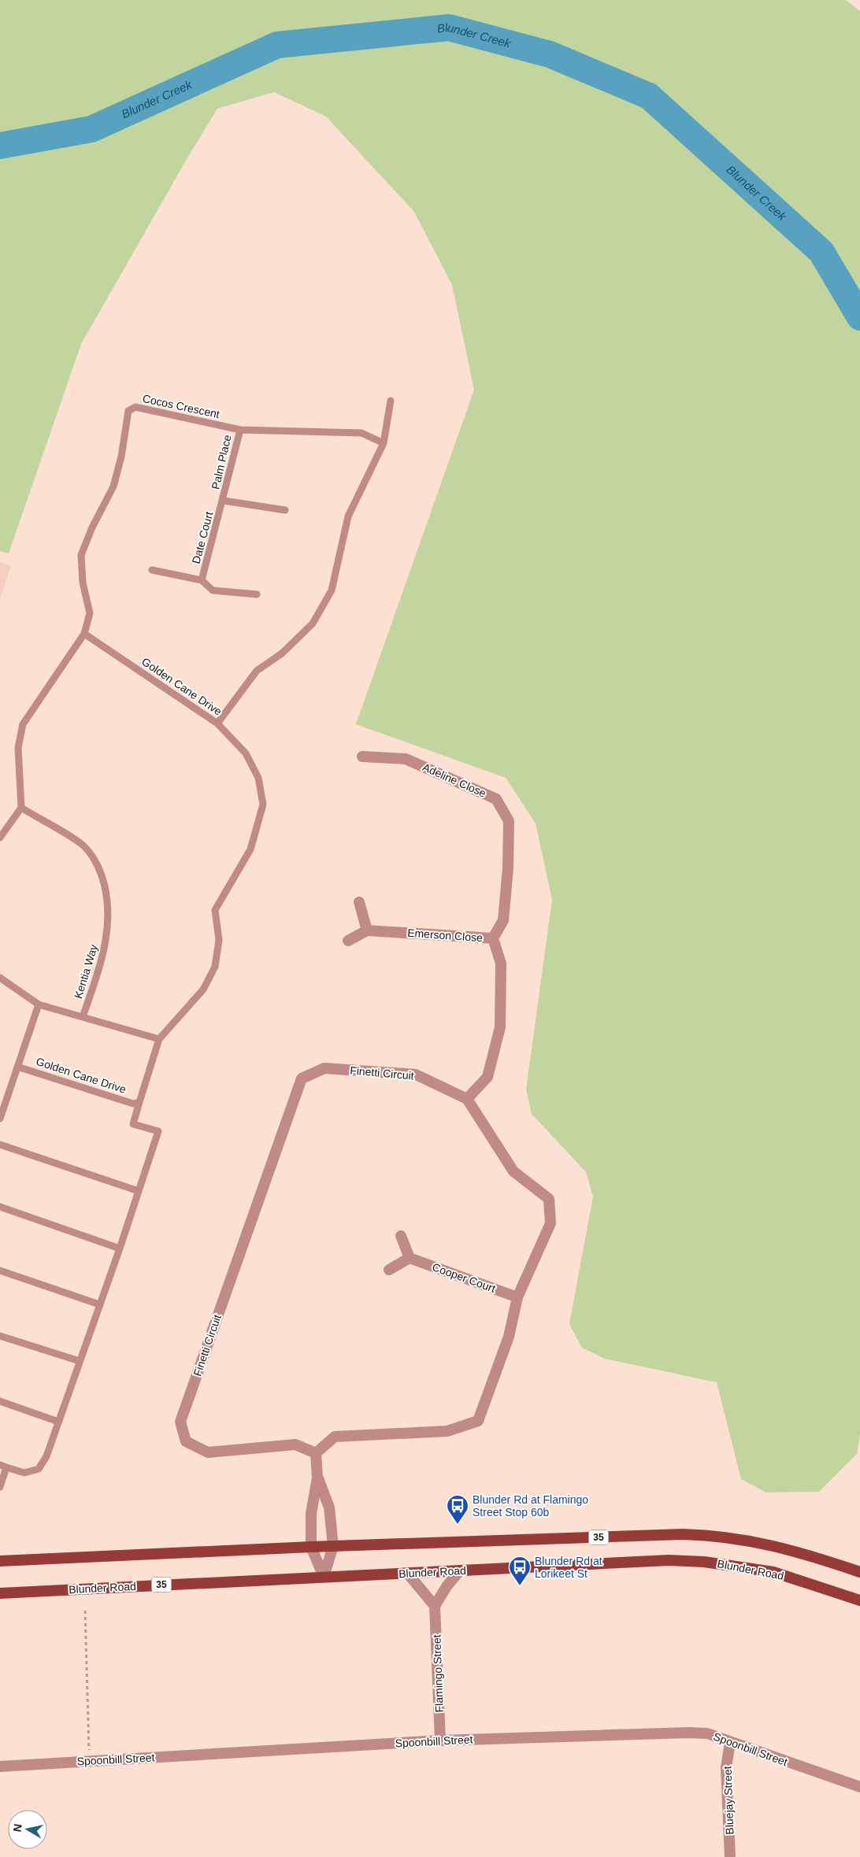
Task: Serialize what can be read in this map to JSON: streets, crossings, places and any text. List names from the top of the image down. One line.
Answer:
{"streets":{"main road":["35","Blunder Road"],"street":["Adeline Close","Emerson Close","Finetti Circuit","Cooper Court","Flamingo Street","Spoonbill Street","Bluejay Street"],"lane":["Cocos Crescent","Palm Place","Date Court","Golden Cane Drive","Kentia Way"]},"crossings":[["Cocos Crescent","Palm Place"],["Cocos Crescent","Golden Cane Drive"],["Cocos Crescent","Kentia Way"],["Palm Place","Date Court"],["Adeline Close","Emerson Close"],["Emerson Close","Finetti Circuit"],["Flamingo Street","Spoonbill Street"],["Spoonbill Street","Bluejay Street"]],"water":["Blunder Creek"],"places":{"bus stop":["Blunder Rd at Flamingo Street Stop 60b","Blunder Rd at Lorikeet St"]},"north":"left"}
